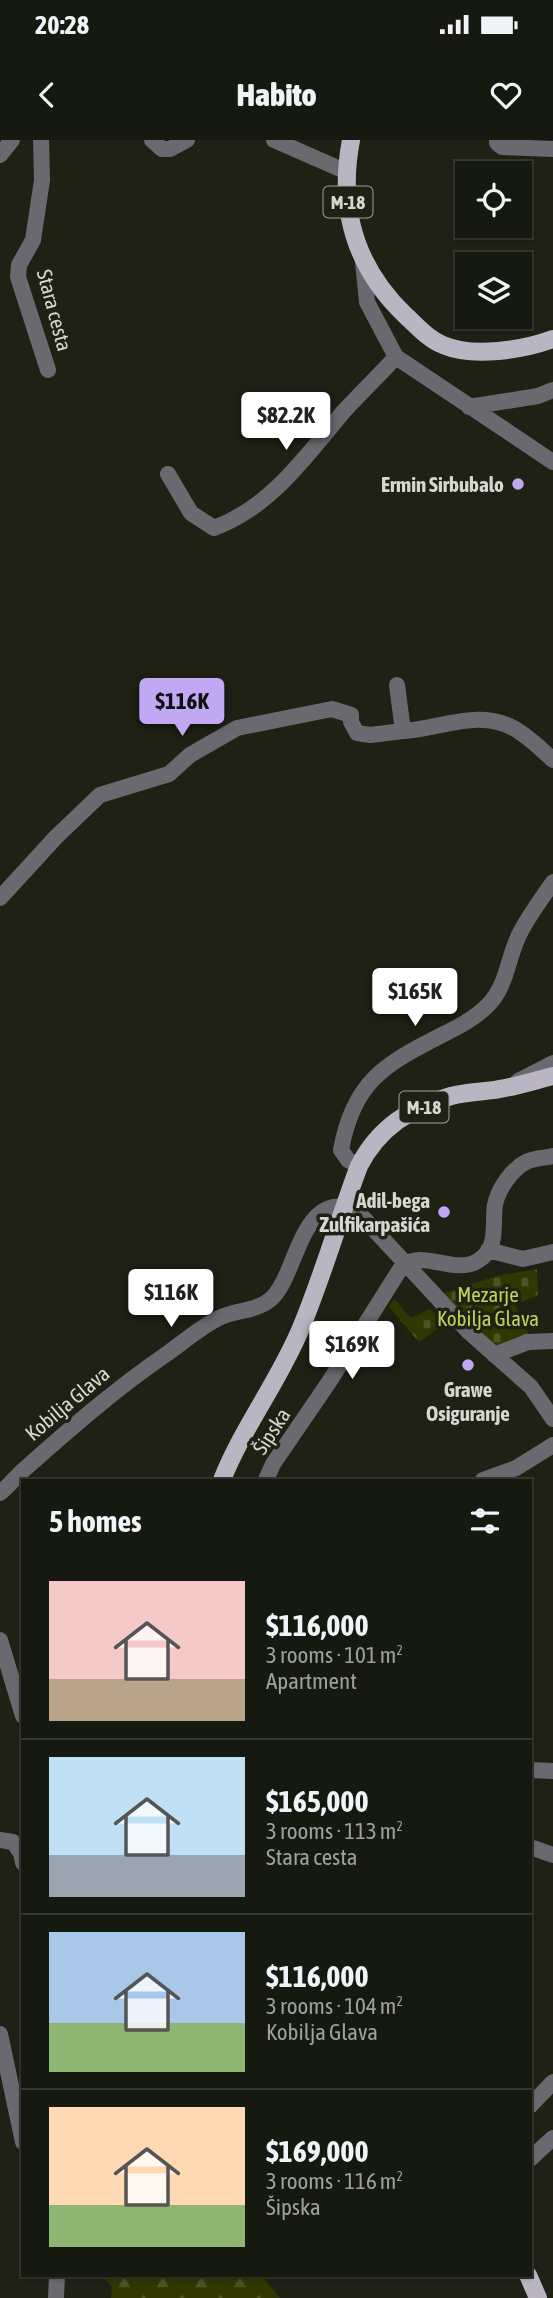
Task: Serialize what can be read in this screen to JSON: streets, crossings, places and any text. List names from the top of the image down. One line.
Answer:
{"streets":{"main road":["M-18"],"street":["Stara cesta","Kobilja Glava","Šipska"]},"crossings":[["M-18","Kobilja Glava"]],"parks":["Mezarje Kobilja Glava"],"places":["Ermin Sirbubalo","Adil-bega Zulfikarpašića","Grawe Osiguranje"],"page":{"status":"20:28","header":"Habito","price":["$82.2K","$116K","$165K","$116K","$169K"],"heading":"5 homes","list":[{"name":"$116,000","note":"3 rooms · 101 m² · Apartment"},{"name":"$165,000","note":"3 rooms · 113 m² · Stara cesta"},{"name":"$116,000","note":"3 rooms · 104 m² · Kobilja Glava"},{"name":"$169,000","note":"3 rooms · 116 m² · Šipska"}]}}
